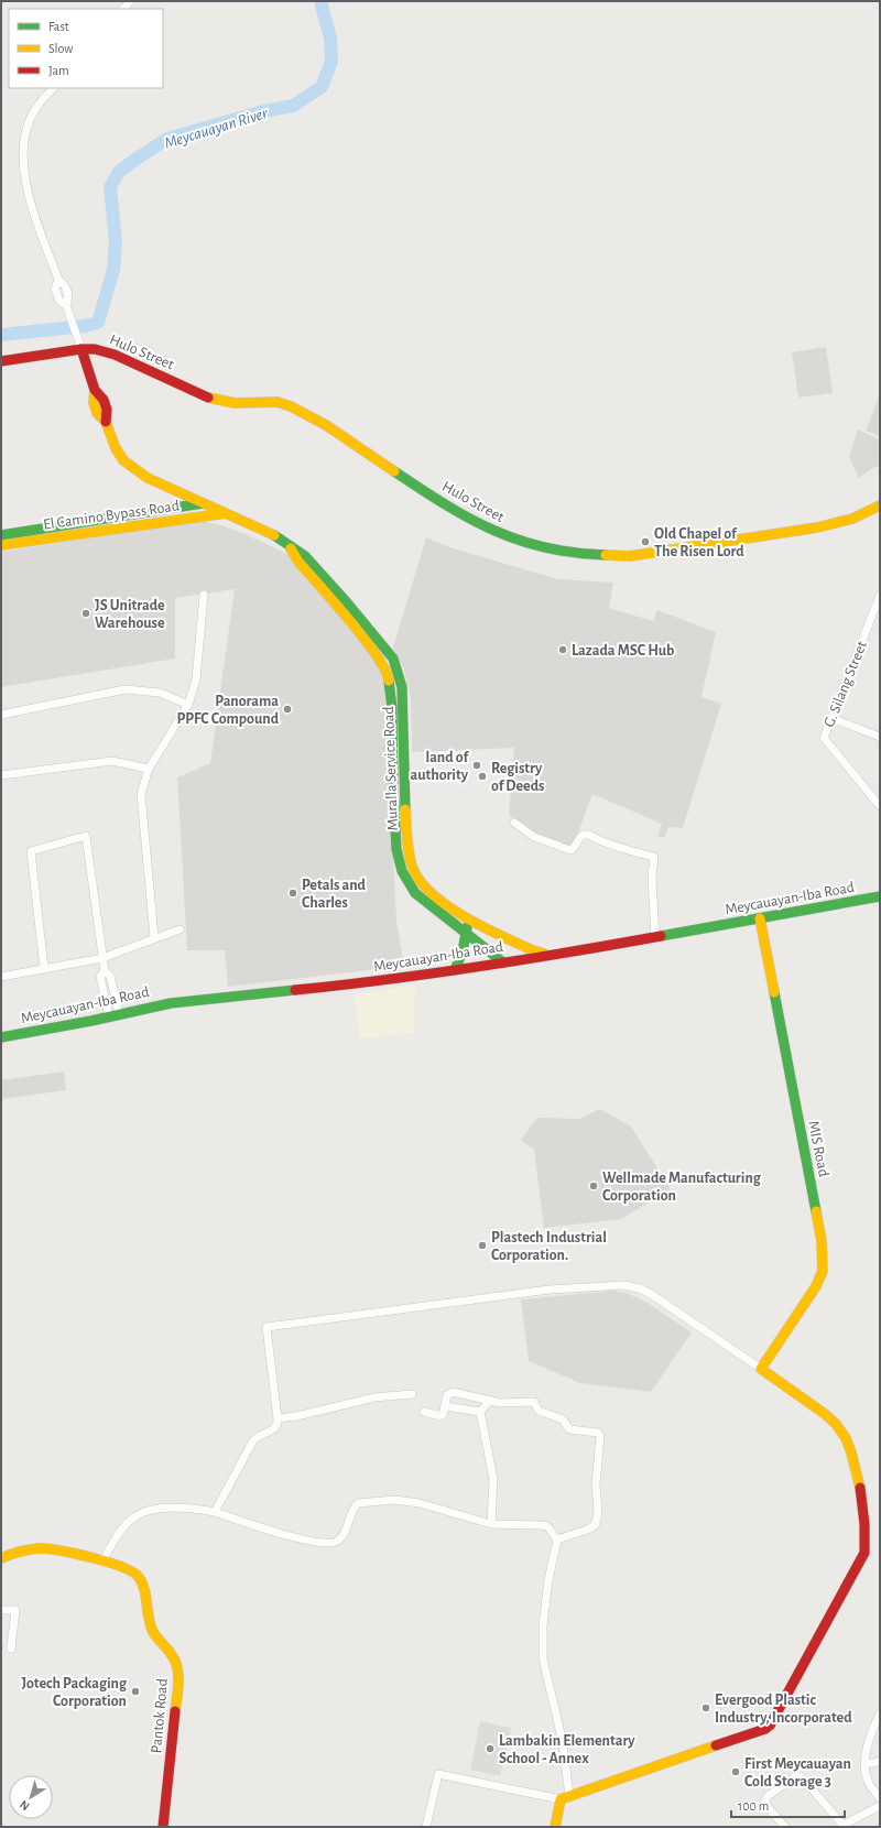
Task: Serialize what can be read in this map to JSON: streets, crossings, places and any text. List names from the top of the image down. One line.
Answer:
{"streets":{"street":["Hulo Street","El Camino Bypass Road","G. Silang Street","Muralla Service Road","Meycauayan-Iba Road","MIS Road","Pantok Road"]},"crossings":[["Hulo Street","Muralla Service Road"],["El Camino Bypass Road","Muralla Service Road"],["Muralla Service Road","Meycauayan-Iba Road"],["Meycauayan-Iba Road","MIS Road"]],"water":["Meycauayan River"],"places":["Old Chapel of The Risen Lord","JS Unitrade Warehouse","Lazada MSC Hub","Panorama PPFC Compound","land of authority","Registry of Deeds","Petals and Charles","Wellmade Manufacturing Corporation","Plastech Industrial Corporation.","Jotech Packaging Corporation","Evergood Plastic Industry, Incorporated","Lambakin Elementary School - Annex","First Meycauayan Cold Storage 3"],"legend":["Fast","Slow","Jam"],"scale_bar":"100 m","north":"bottom left"}
